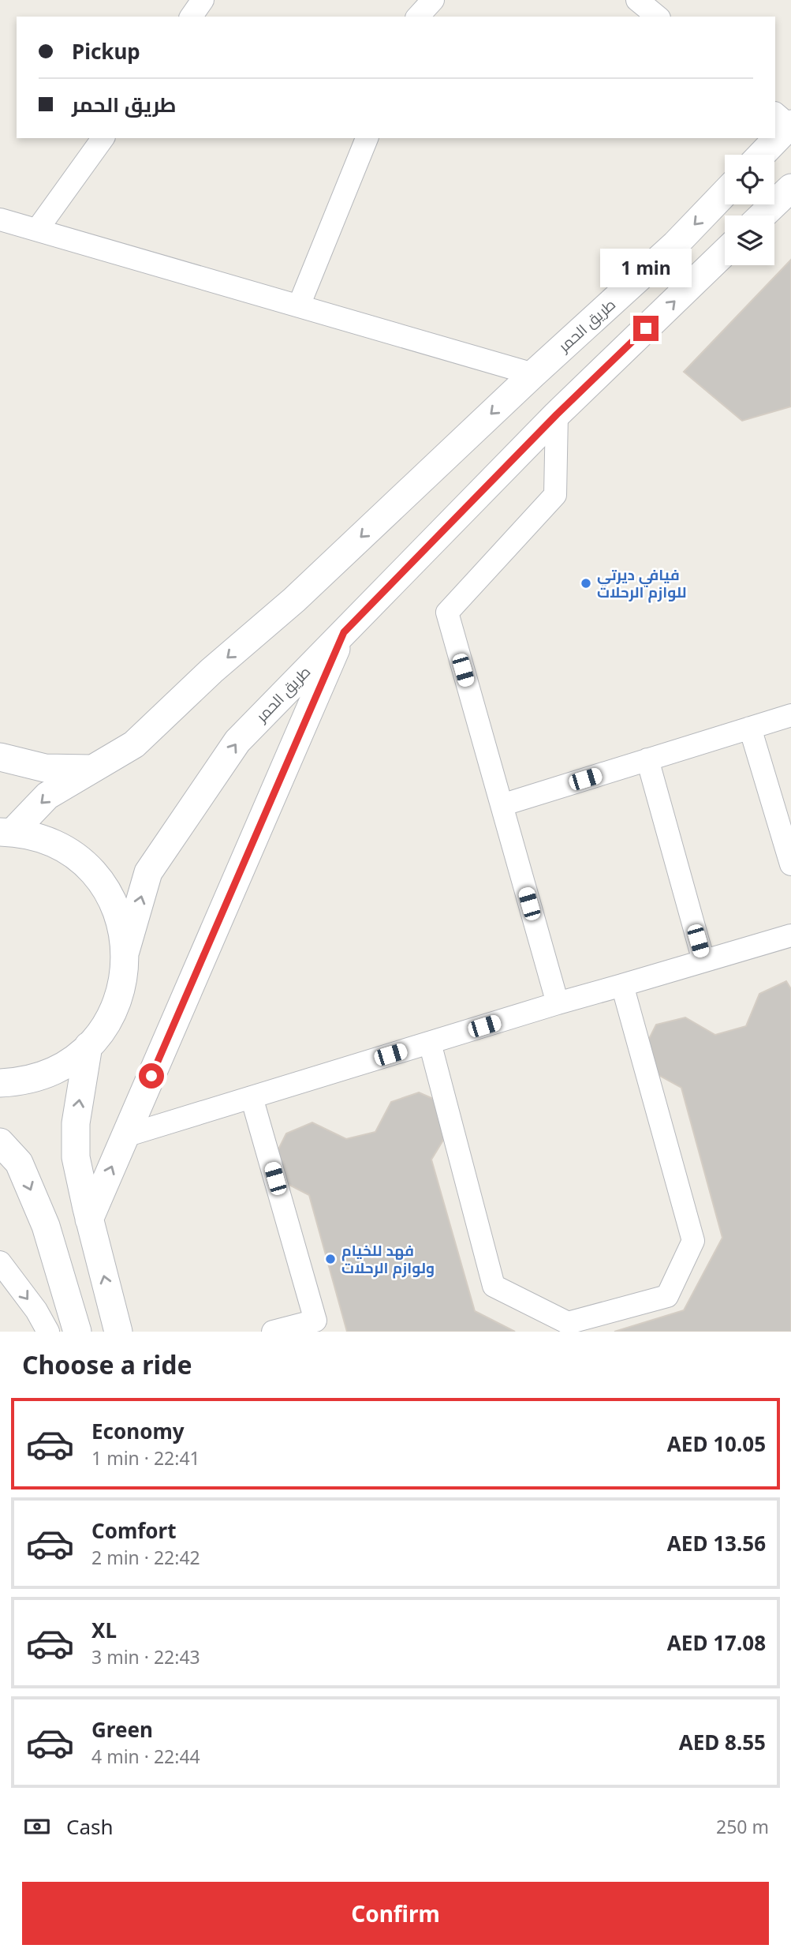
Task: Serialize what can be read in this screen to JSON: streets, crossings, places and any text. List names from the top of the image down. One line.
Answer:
{"streets":{"street":["طريق الحمر"]},"places":["فيافي ديرتي للوازم الرحلات","فهد للخيام ولوازم الرحلات"],"page":{"banner":["Pickup","طريق الحمر"],"bubble":"1 min","heading":"Choose a ride","list":[{"name":"Economy","note":"1 min · 22:41","value":"AED 10.05"},{"name":"Comfort","note":"2 min · 22:42","value":"AED 13.56"},{"name":"XL","note":"3 min · 22:43","value":"AED 17.08"},{"name":"Green","note":"4 min · 22:44","value":"AED 8.55"}],"pay":["Cash","250 m"],"buttons":"Confirm"}}
